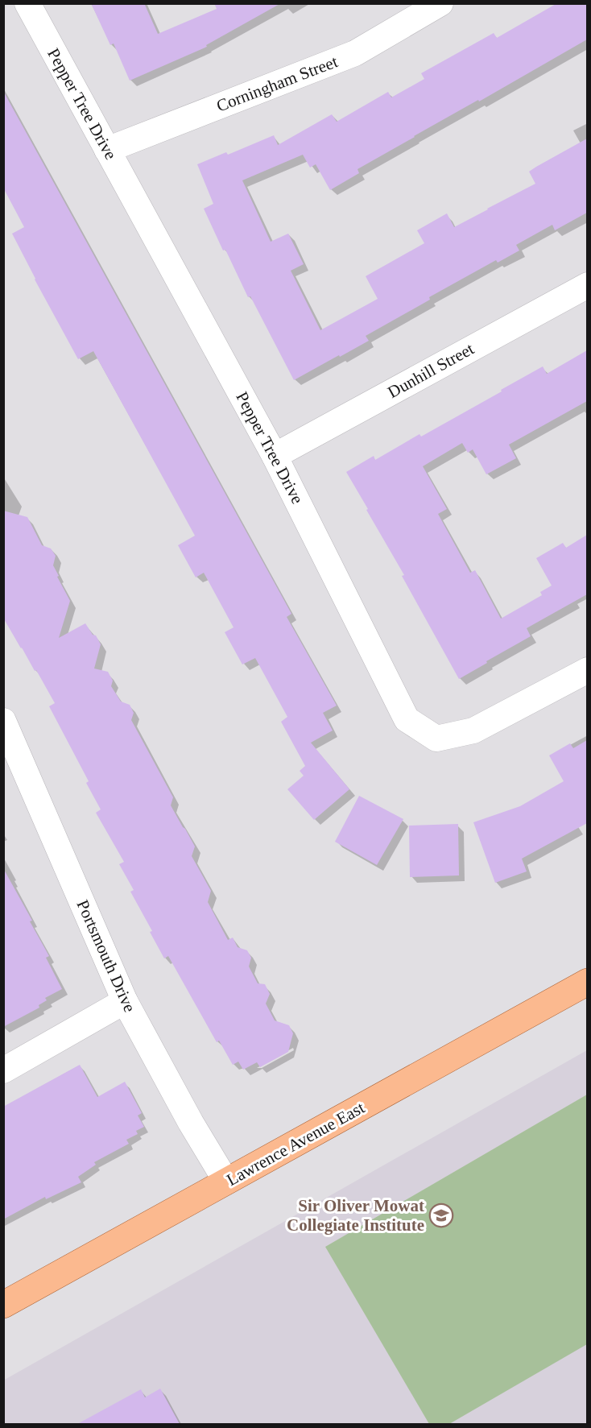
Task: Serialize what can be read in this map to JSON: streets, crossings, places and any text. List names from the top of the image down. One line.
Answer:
{"streets":{"main road":["Lawrence Avenue East"],"street":["Corningham Street","Pepper Tree Drive","Dunhill Street","Portsmouth Drive"]},"crossings":[["Corningham Street","Pepper Tree Drive"],["Pepper Tree Drive","Dunhill Street"],["Portsmouth Drive","Lawrence Avenue East"]],"places":{"school or university":["Sir Oliver Mowat Collegiate Institute"]}}
